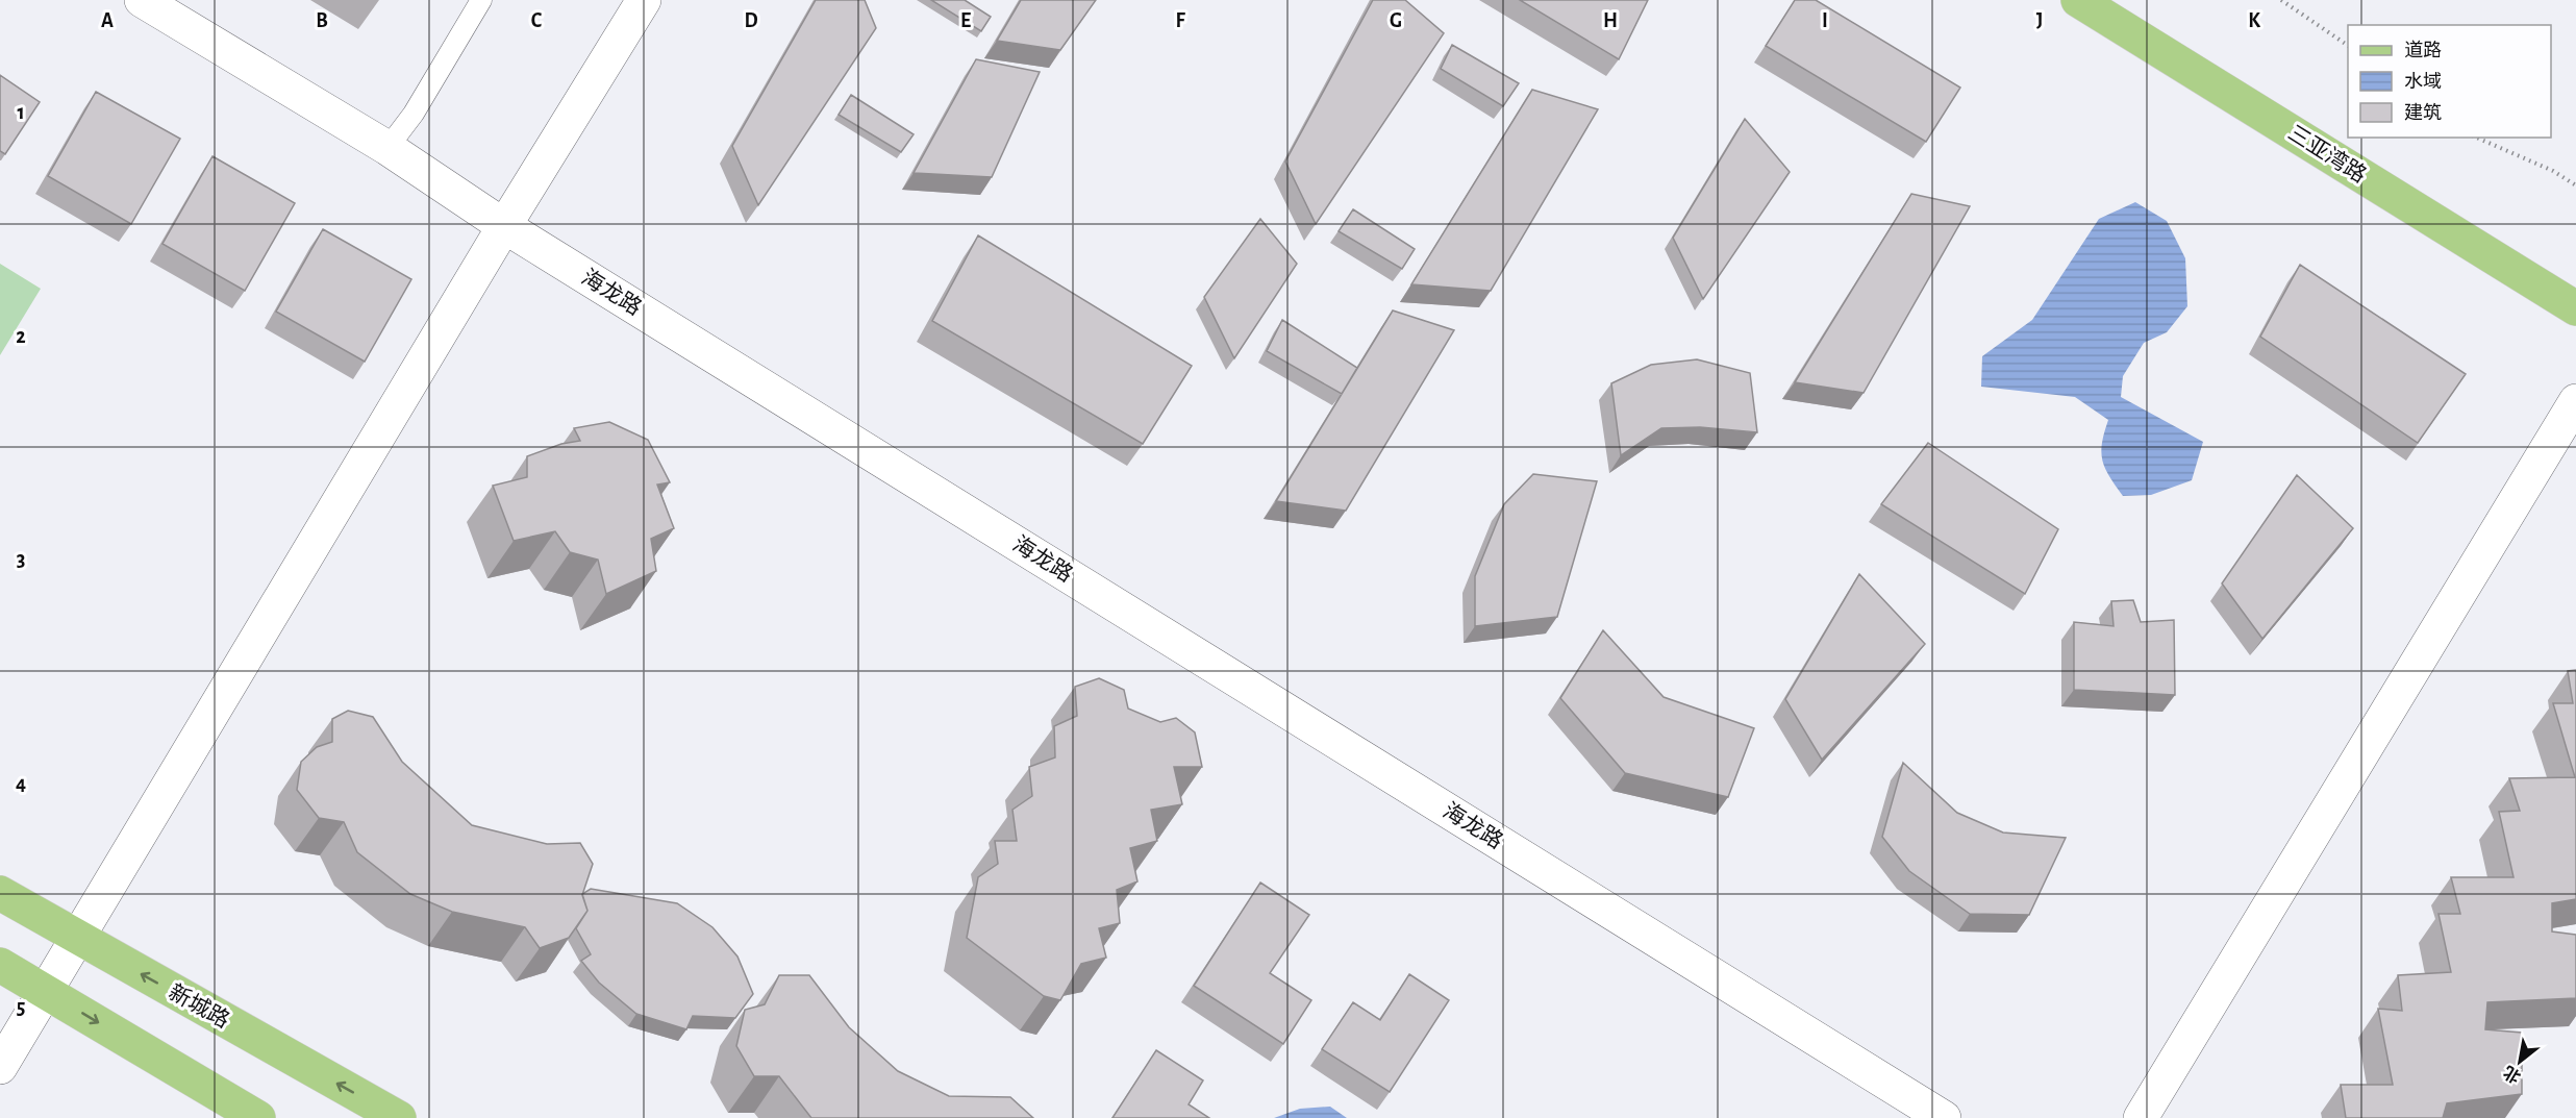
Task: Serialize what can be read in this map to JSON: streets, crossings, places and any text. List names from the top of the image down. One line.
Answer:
{"streets":{"main road":["三亚湾路","新城路"],"street":["海龙路"]},"legend":["道路","水域","建筑"],"north":"bottom left","grid":{"columns":["A","B","C","D","E","F","G","H","I","J","K"],"rows":["1","2","3","4","5"]}}
